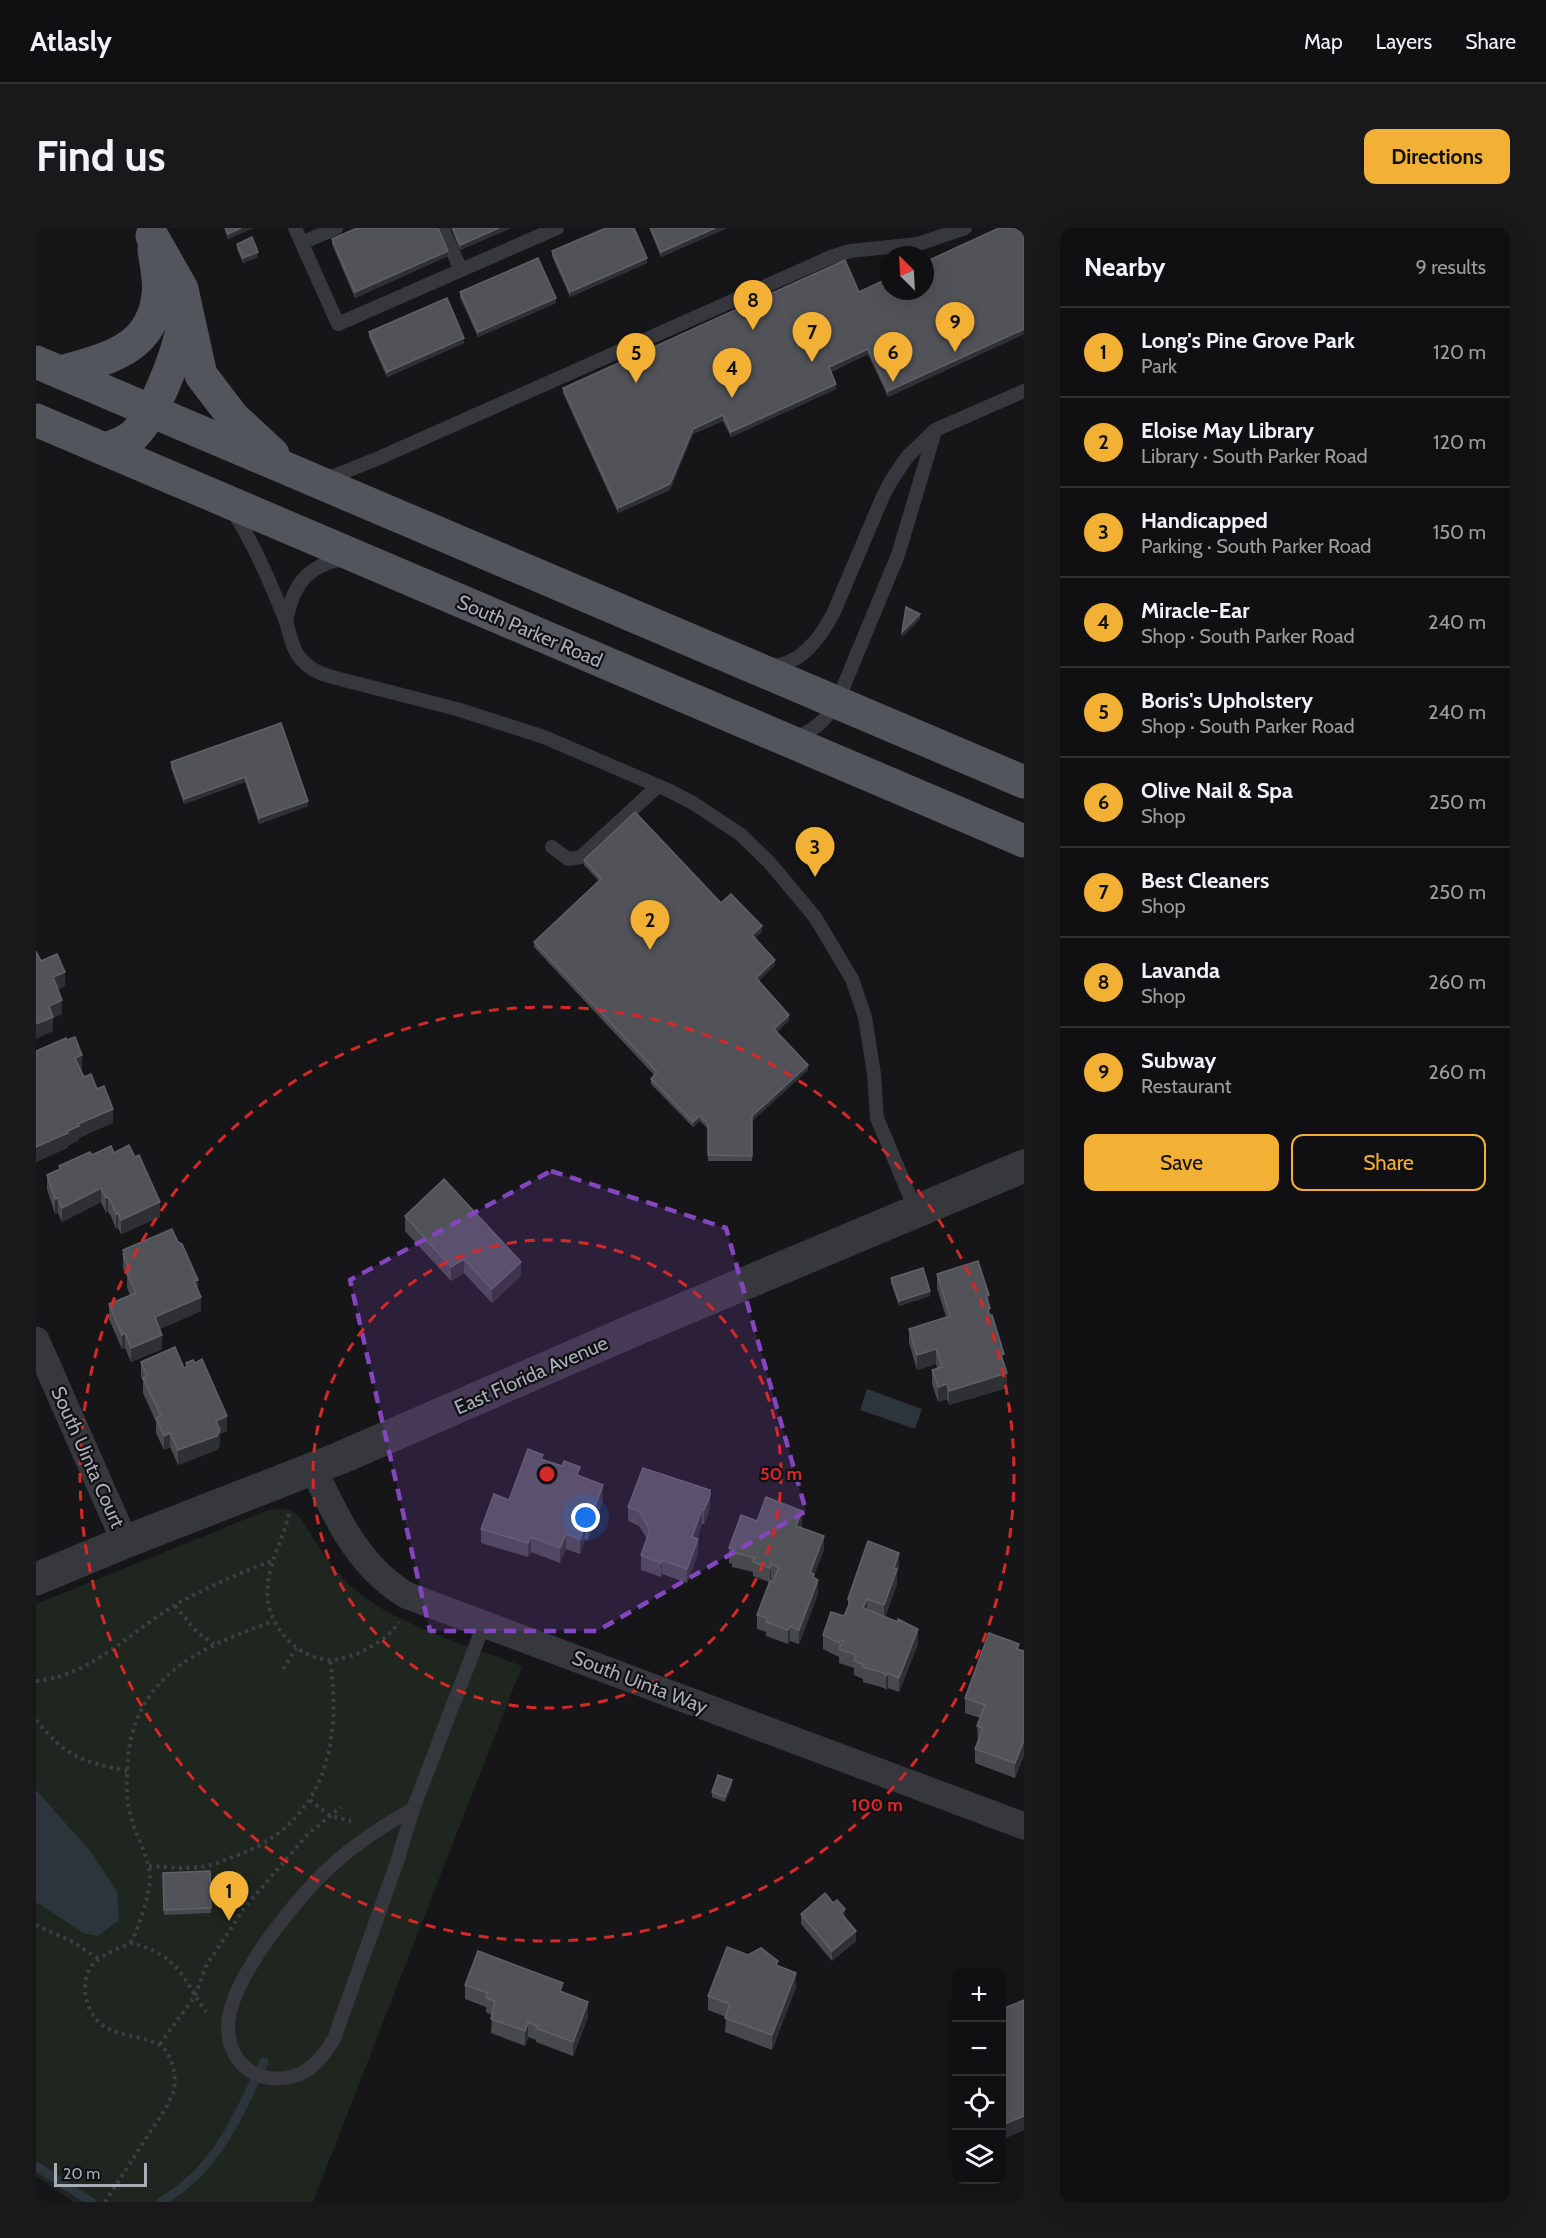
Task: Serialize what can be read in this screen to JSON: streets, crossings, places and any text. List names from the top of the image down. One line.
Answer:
{"streets":{"main road":["South Parker Road"],"street":["East Florida Avenue","South Uinta Court","South Uinta Way"]},"crossings":[["East Florida Avenue","South Uinta Court"],["East Florida Avenue","South Uinta Way"]],"scale_bar":"20 m","north":"top left","page":{"header":"Atlasly","nav":["Map","Layers","Share"],"buttons":["Directions",["Save","Share"]],"title":"Find us","heading":["Nearby","9 results"],"pins":["8","9","7","6","5","4","3","2","1"],"list":[{"mark":"1","name":"Long's Pine Grove Park","note":"Park","value":"120 m"},{"mark":"2","name":"Eloise May Library","note":"Library · South Parker Road","value":"120 m"},{"mark":"3","name":"Handicapped","note":"Parking · South Parker Road","value":"150 m"},{"mark":"4","name":"Miracle-Ear","note":"Shop · South Parker Road","value":"240 m"},{"mark":"5","name":"Boris's Upholstery","note":"Shop · South Parker Road","value":"240 m"},{"mark":"6","name":"Olive Nail & Spa","note":"Shop","value":"250 m"},{"mark":"7","name":"Best Cleaners","note":"Shop","value":"250 m"},{"mark":"8","name":"Lavanda","note":"Shop","value":"260 m"},{"mark":"9","name":"Subway","note":"Restaurant","value":"260 m"}],"map_buttons":["+","−"],"scale":"20 m"},"rings":["50 m","100 m"]}
